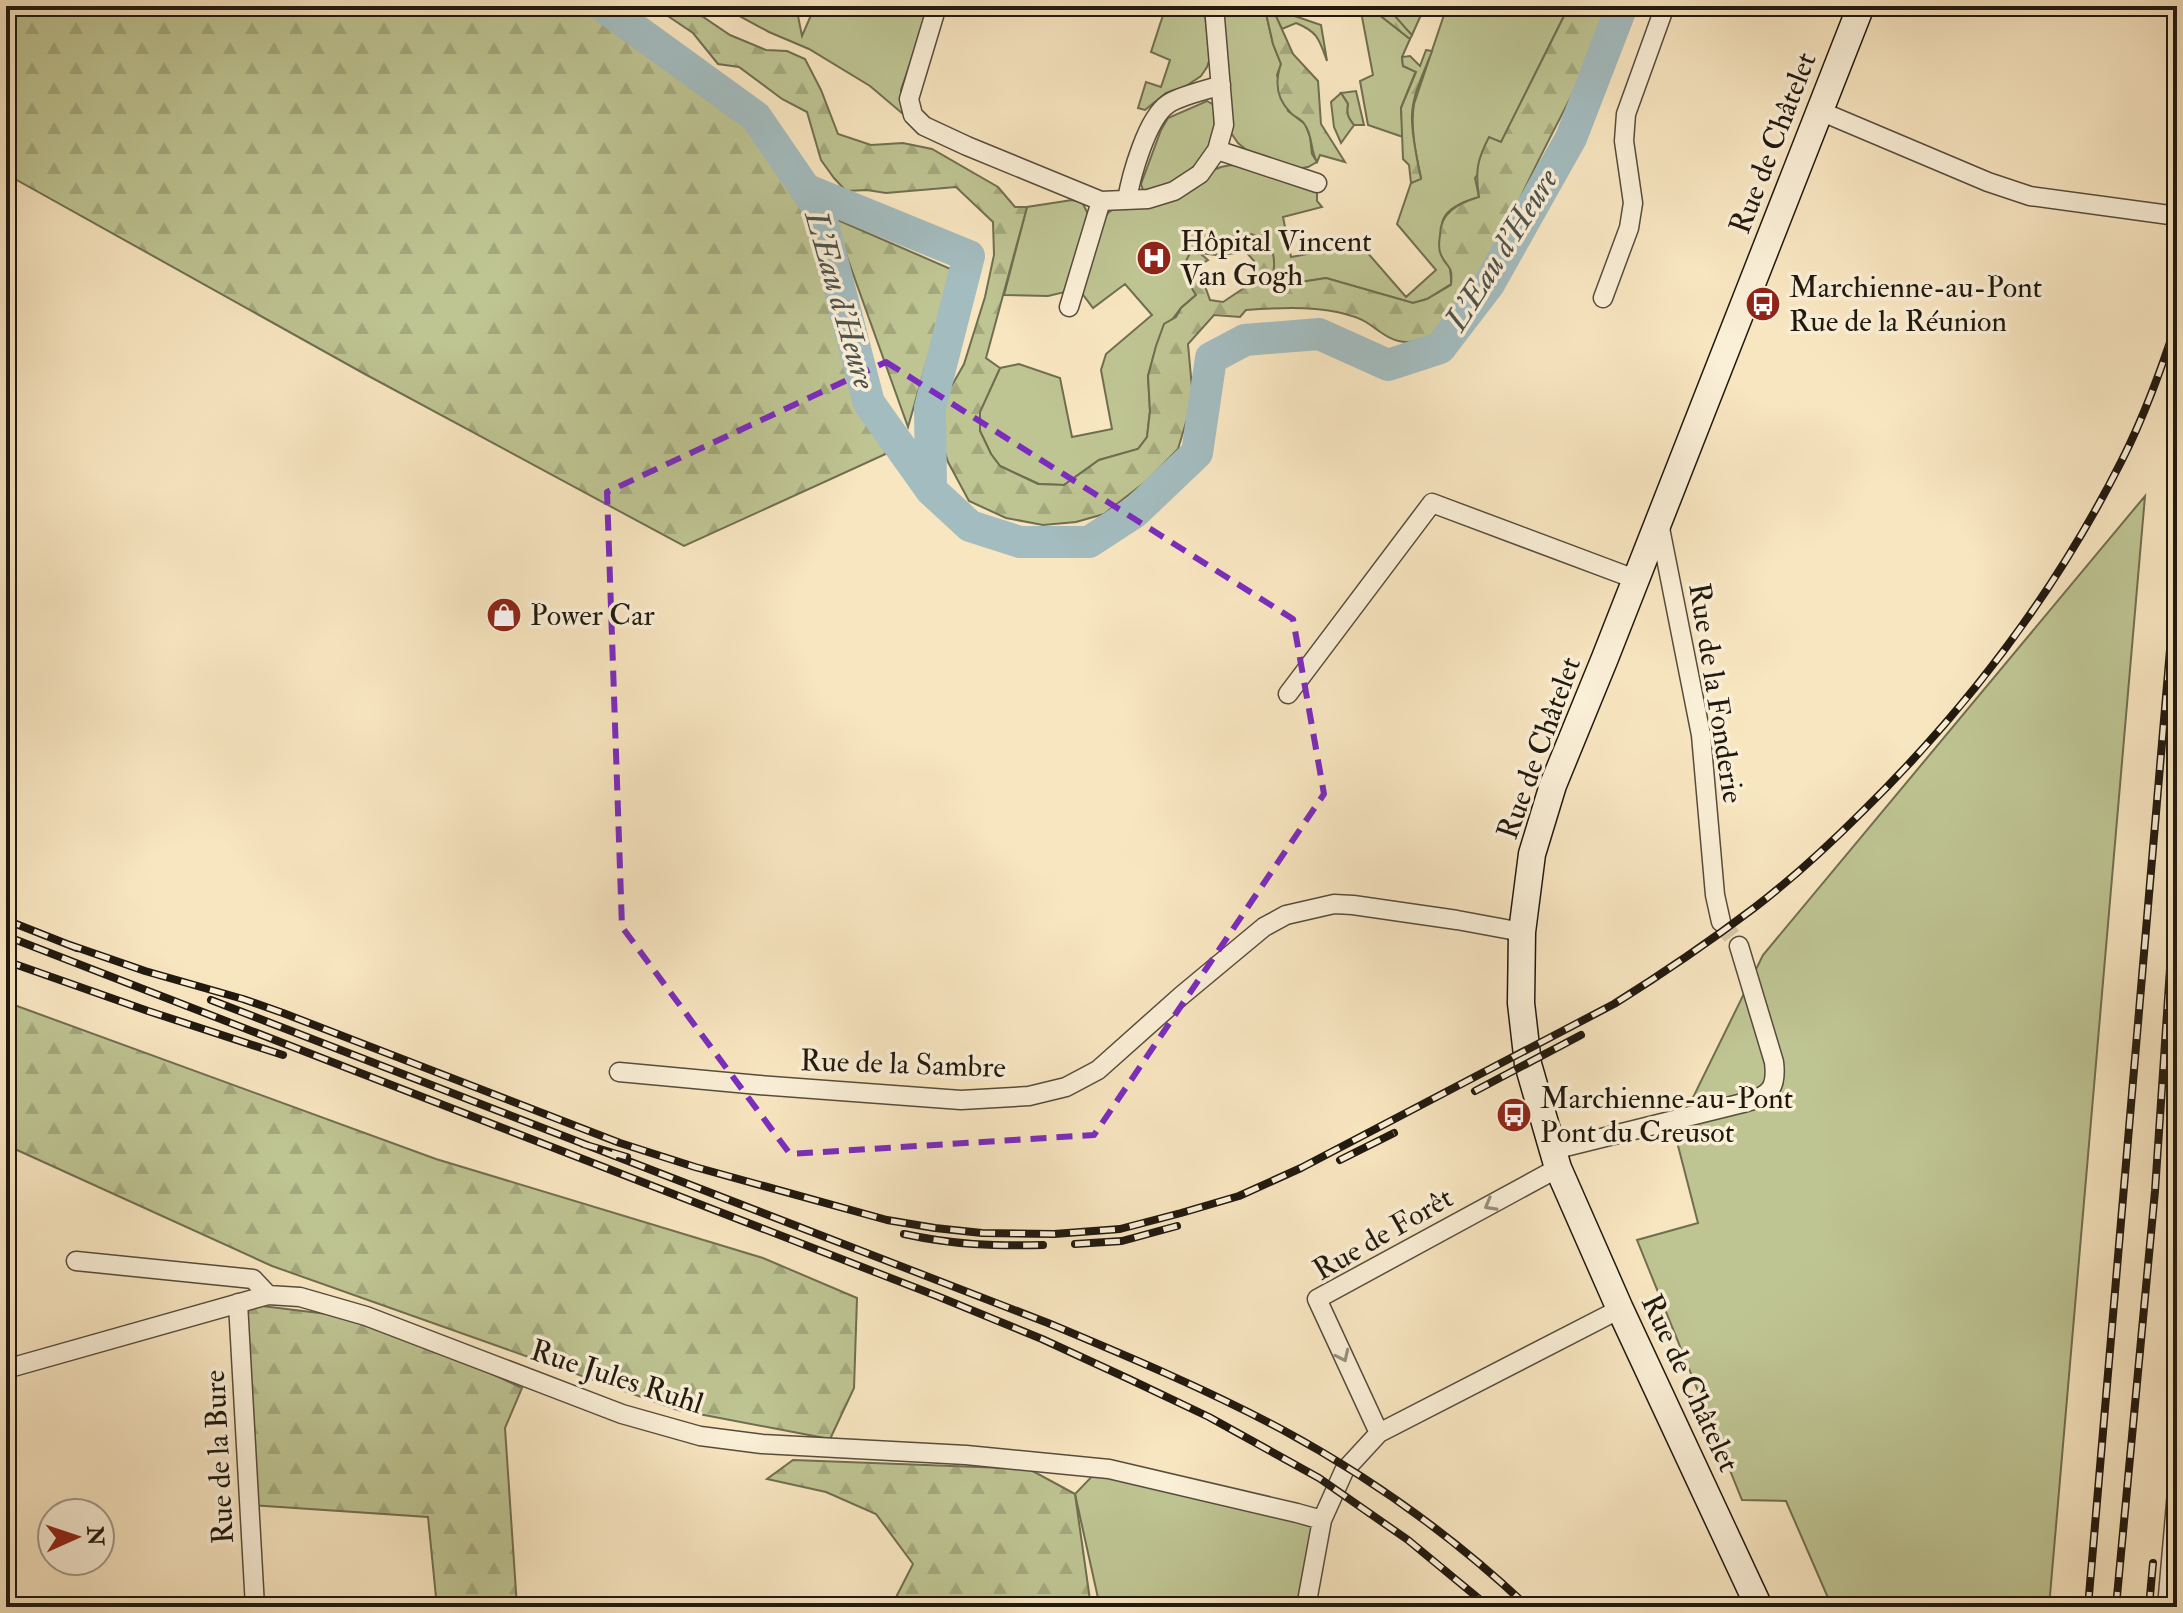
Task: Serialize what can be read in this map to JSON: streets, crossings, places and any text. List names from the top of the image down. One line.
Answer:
{"streets":{"main road":["Rue de Châtelet"],"street":["Rue de la Fonderie","Rue de la Sambre","Rue de Forêt","Rue Jules Ruhl","Rue de la Bure"]},"crossings":[["Rue de Châtelet","Rue de la Fonderie"],["Rue de Châtelet","Rue de la Sambre"],["Rue de Châtelet","Rue de Forêt"],["Rue Jules Ruhl","Rue de la Bure"]],"water":["L'Eau d'Heure"],"places":{"hospital":["Hôpital Vincent Van Gogh"],"bus stop":["Marchienne-au-Pont Rue de la Réunion","Marchienne-au-Pont Pont du Creusot"],"shop":["Power Car"]},"north":"right"}
